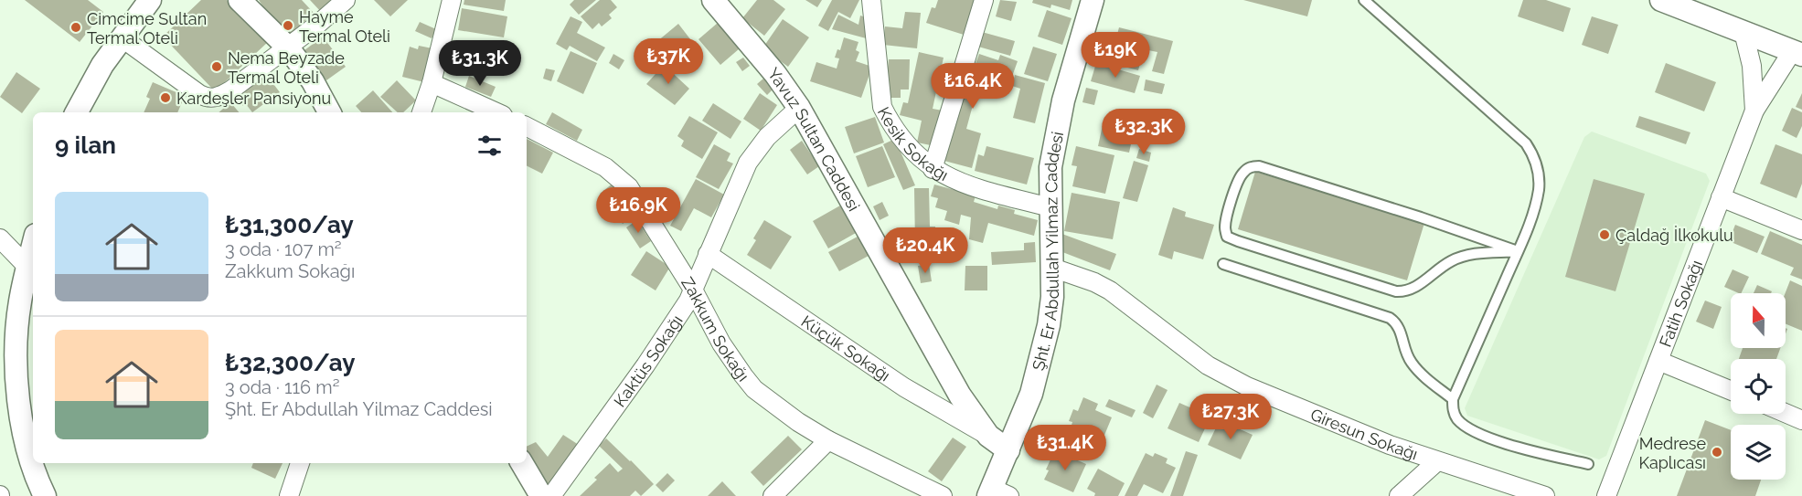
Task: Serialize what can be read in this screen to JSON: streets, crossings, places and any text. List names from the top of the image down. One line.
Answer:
{"streets":{"street":["Yavuz Sultan Caddesi","Kesik Sokağı","Şht. Er Abdullah Yilmaz Caddesi","Fatih Sokağı","Zakkum Sokağı","Küçük Sokağı","Kaktüs Sokağı","Giresun Sokağı"]},"crossings":[["Yavuz Sultan Caddesi","Şht. Er Abdullah Yilmaz Caddesi"],["Yavuz Sultan Caddesi","Küçük Sokağı"],["Yavuz Sultan Caddesi","Kaktüs Sokağı"],["Kesik Sokağı","Şht. Er Abdullah Yilmaz Caddesi"],["Şht. Er Abdullah Yilmaz Caddesi","Giresun Sokağı"],["Zakkum Sokağı","Kaktüs Sokağı"],["Küçük Sokağı","Kaktüs Sokağı"]],"places":["Hayme Termal Oteli","Cimcime Sultan Termal Oteli","Nema Beyzade Termal Oteli","Kardeşler Pansiyonu","Çaldağ İlkokulu","Medrese Kaplıcası"],"north":"top","page":{"price":["₺19K","₺37K","₺31.3K","₺16.4K","₺32.3K","₺16.9K","₺20.4K","₺27.3K","₺31.4K"],"heading":"9 ilan","list":[{"name":"₺31,300/ay","note":"3 oda · 107 m² · Zakkum Sokağı"},{"name":"₺32,300/ay","note":"3 oda · 116 m² · Şht. Er Abdullah Yilmaz Caddesi"}]}}
